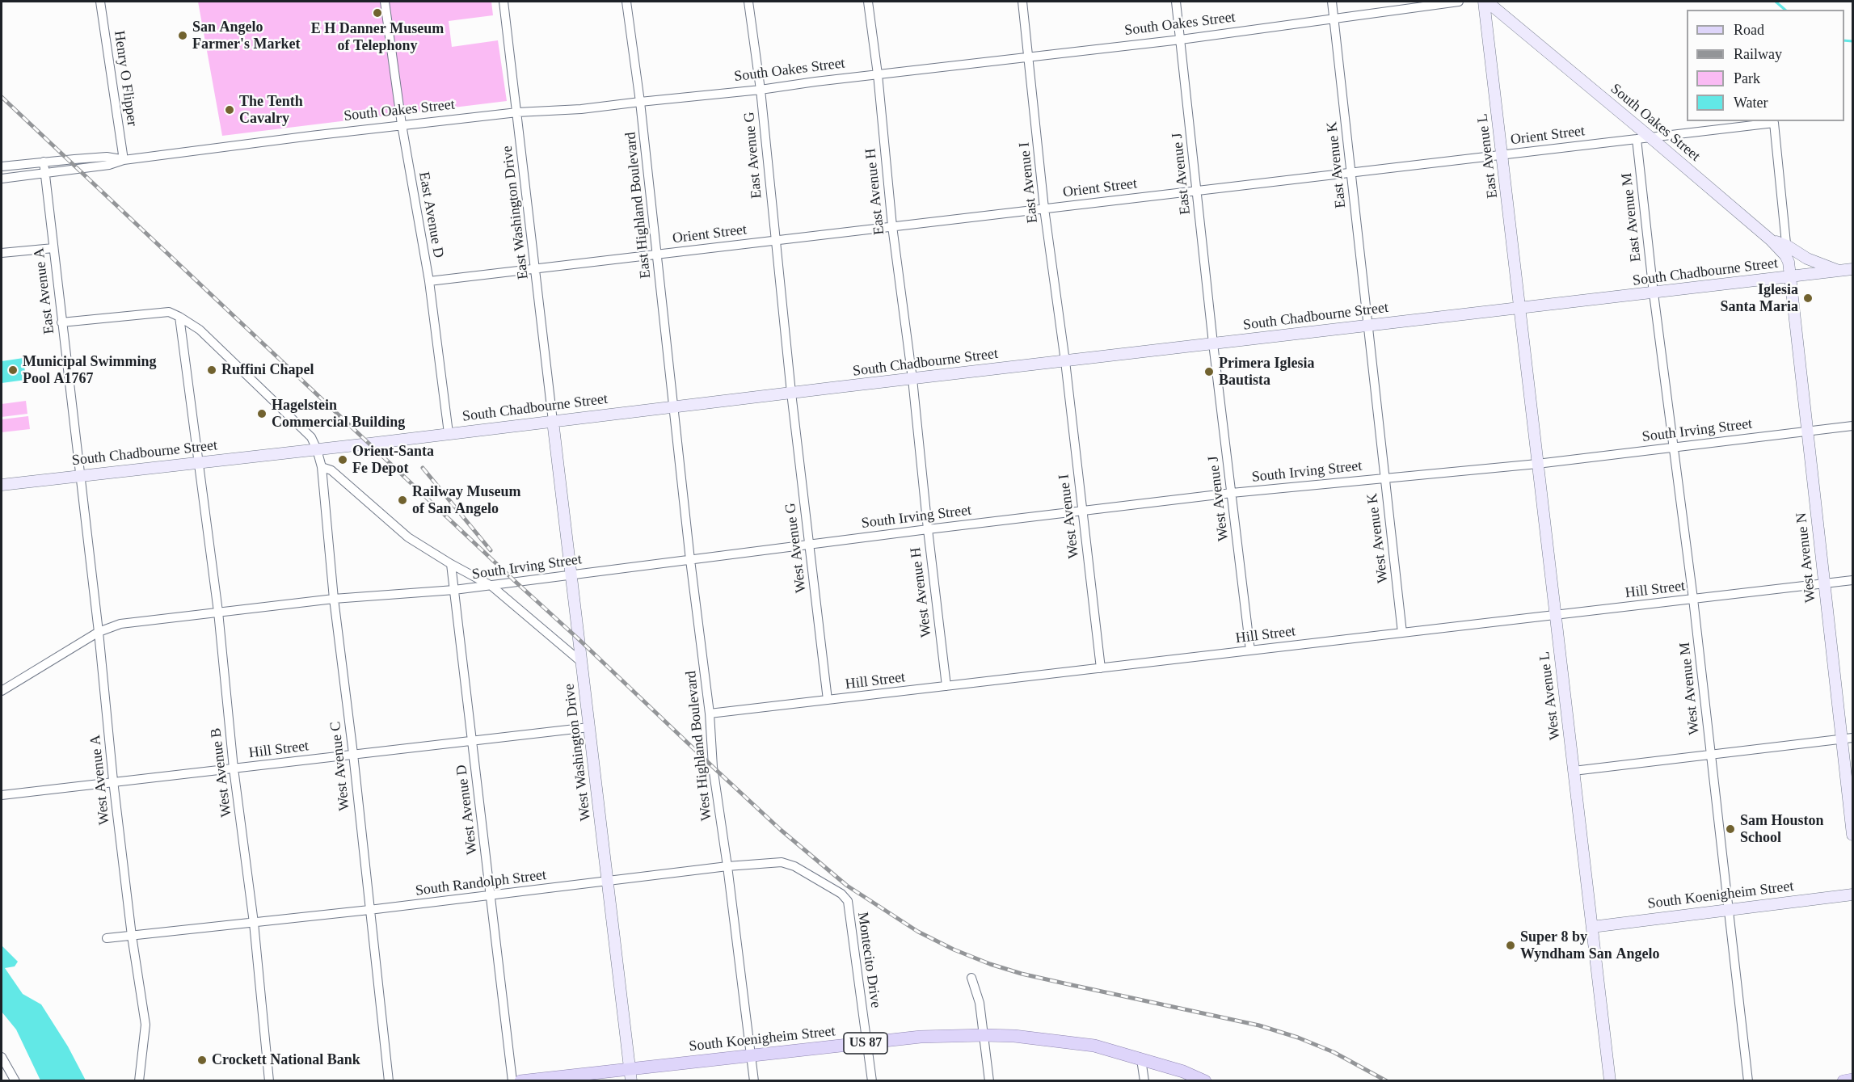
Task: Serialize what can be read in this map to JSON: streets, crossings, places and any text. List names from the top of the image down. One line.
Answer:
{"streets":{"main road":["South Oakes Street","East Avenue L","South Chadbourne Street","West Avenue N","West Avenue L","West Washington Drive","South Koenigheim Street","US 87"],"street":["Henry O Flipper","Orient Street","East Avenue G","East Avenue K","East Avenue J","East Avenue I","East Avenue H","East Highland Boulevard","East Washington Drive","East Avenue D","East Avenue M","East Avenue A","South Irving Street","West Avenue J","West Avenue I","West Avenue K","West Avenue G","Hill Street","West Avenue H","West Avenue M","West Highland Boulevard","West Avenue C","West Avenue B","West Avenue A","West Avenue D","South Randolph Street","Montecito Drive"]},"crossings":[["South Oakes Street","Henry O Flipper"],["South Oakes Street","Orient Street"],["South Oakes Street","East Avenue G"],["South Oakes Street","East Avenue L"],["South Oakes Street","East Avenue K"],["South Oakes Street","East Avenue J"],["South Oakes Street","East Avenue I"],["South Oakes Street","East Avenue H"],["South Oakes Street","East Highland Boulevard"],["South Oakes Street","East Washington Drive"],["South Oakes Street","East Avenue D"],["South Oakes Street","East Avenue A"],["Orient Street","East Avenue G"],["Orient Street","East Avenue L"],["Orient Street","East Avenue K"],["Orient Street","East Avenue J"],["Orient Street","East Avenue I"],["Orient Street","East Avenue H"],["Orient Street","East Highland Boulevard"],["Orient Street","East Washington Drive"],["Orient Street","East Avenue D"],["Orient Street","East Avenue M"],["East Avenue G","South Chadbourne Street"],["East Avenue G","West Avenue G"],["East Avenue L","South Chadbourne Street"],["East Avenue L","West Avenue L"],["East Avenue K","South Chadbourne Street"],["East Avenue K","West Avenue K"],["East Avenue J","South Chadbourne Street"],["East Avenue J","West Avenue J"],["East Avenue I","South Chadbourne Street"],["East Avenue I","West Avenue I"],["East Avenue H","South Chadbourne Street"],["East Avenue H","West Avenue H"],["East Highland Boulevard","South Chadbourne Street"],["East Highland Boulevard","West Highland Boulevard"],["East Washington Drive","South Chadbourne Street"],["East Washington Drive","West Washington Drive"],["East Avenue D","South Chadbourne Street"],["East Avenue M","South Chadbourne Street"],["East Avenue M","West Avenue M"],["South Chadbourne Street","East Avenue A"],["South Chadbourne Street","West Avenue J"],["South Chadbourne Street","West Avenue I"],["South Chadbourne Street","West Avenue K"],["South Chadbourne Street","West Avenue G"],["South Chadbourne Street","West Avenue N"],["South Chadbourne Street","West Avenue H"],["South Chadbourne Street","West Avenue M"],["South Chadbourne Street","West Avenue L"],["South Chadbourne Street","West Highland Boulevard"],["South Chadbourne Street","West Washington Drive"],["South Chadbourne Street","West Avenue C"],["South Chadbourne Street","West Avenue B"],["South Chadbourne Street","West Avenue A"],["East Avenue A","West Avenue A"],["South Irving Street","West Avenue J"],["South Irving Street","West Avenue I"],["South Irving Street","West Avenue K"],["South Irving Street","West Avenue G"],["South Irving Street","West Avenue N"],["South Irving Street","West Avenue H"],["South Irving Street","West Avenue M"],["South Irving Street","West Avenue L"],["South Irving Street","West Highland Boulevard"],["South Irving Street","West Washington Drive"],["South Irving Street","West Avenue C"],["South Irving Street","West Avenue B"],["South Irving Street","West Avenue A"],["South Irving Street","West Avenue D"],["West Avenue J","Hill Street"],["West Avenue I","Hill Street"],["West Avenue K","Hill Street"],["West Avenue G","Hill Street"],["West Avenue N","Hill Street"],["Hill Street","West Avenue H"],["Hill Street","West Avenue M"],["Hill Street","West Avenue L"],["Hill Street","West Highland Boulevard"],["Hill Street","West Washington Drive"],["Hill Street","West Avenue C"],["Hill Street","West Avenue B"],["Hill Street","West Avenue A"],["Hill Street","West Avenue D"],["West Avenue M","South Koenigheim Street"],["West Avenue L","South Koenigheim Street"],["West Highland Boulevard","South Randolph Street"],["West Highland Boulevard","South Koenigheim Street"],["West Washington Drive","South Randolph Street"],["West Washington Drive","South Koenigheim Street"],["West Avenue C","West Avenue B"],["West Avenue C","South Randolph Street"],["West Avenue B","South Randolph Street"],["West Avenue A","South Randolph Street"],["West Avenue D","South Randolph Street"],["South Randolph Street","Montecito Drive"],["South Koenigheim Street","Montecito Drive"]],"places":["E H Danner Museum of Telephony","San Angelo Farmer's Market","The Tenth Cavalry","Iglesia Santa Maria","Municipal Swimming Pool A1767","Ruffini Chapel","Primera Iglesia Bautista","Hagelstein Commercial Building","Orient-Santa Fe Depot","Railway Museum of San Angelo","Sam Houston School","Super 8 by Wyndham San Angelo","Crockett National Bank"],"legend":["Road","Railway","Park","Water"]}
